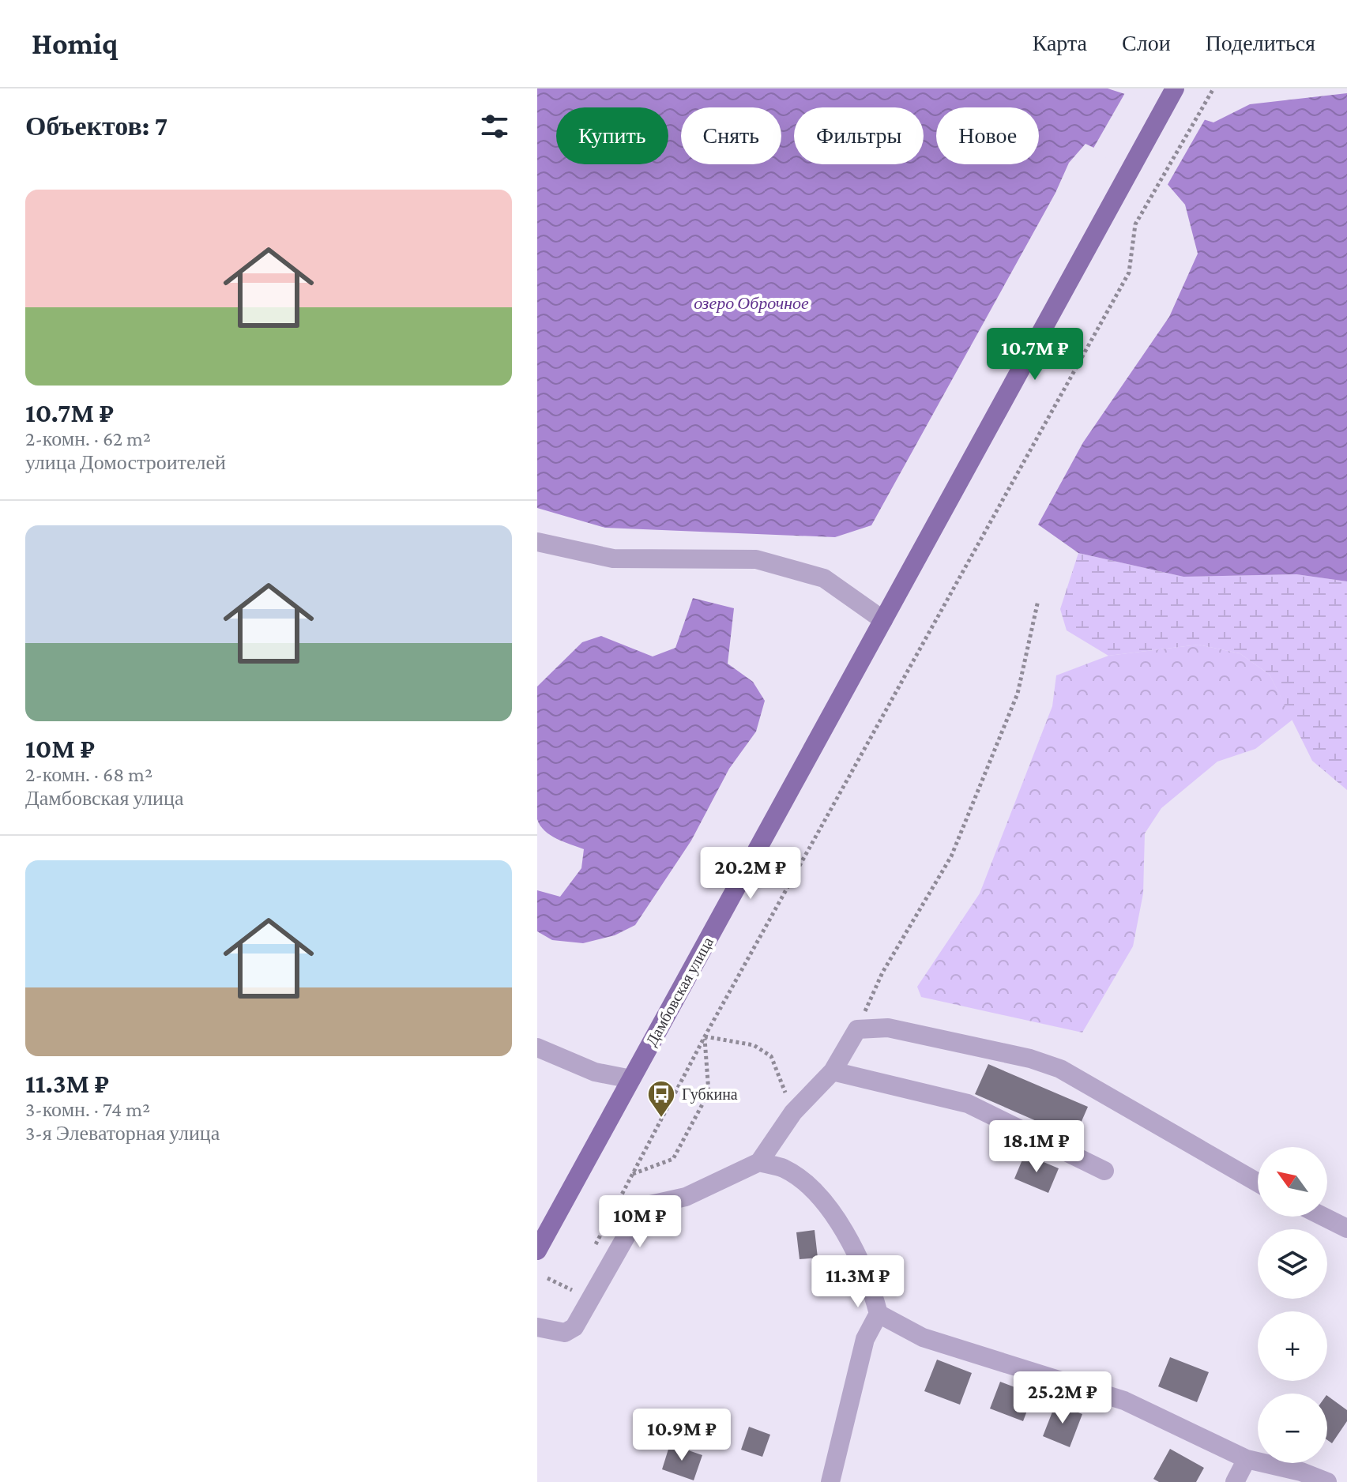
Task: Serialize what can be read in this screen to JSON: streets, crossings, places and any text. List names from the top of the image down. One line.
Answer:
{"streets":{"main road":["Дамбовская улица"]},"water":["озеро Оброчное"],"places":{"bus stop":["Губкина"]},"north":"top left","page":{"header":"Homiq","nav":["Карта","Слои","Поделиться"],"heading":"Объектов: 7","chip":["Купить","Снять","Фильтры","Новое"],"list":[{"name":"10.7M ₽","note":"2-комн. · 62 m² · улица Домостроителей"},{"name":"10M ₽","note":"2-комн. · 68 m² · Дамбовская улица"},{"name":"11.3M ₽","note":"3-комн. · 74 m² · 3-я Элеваторная улица"}],"price":["10.7M ₽","20.2M ₽","18.1M ₽","10M ₽","11.3M ₽","25.2M ₽","10.9M ₽"],"map_buttons":["+","−"]}}
